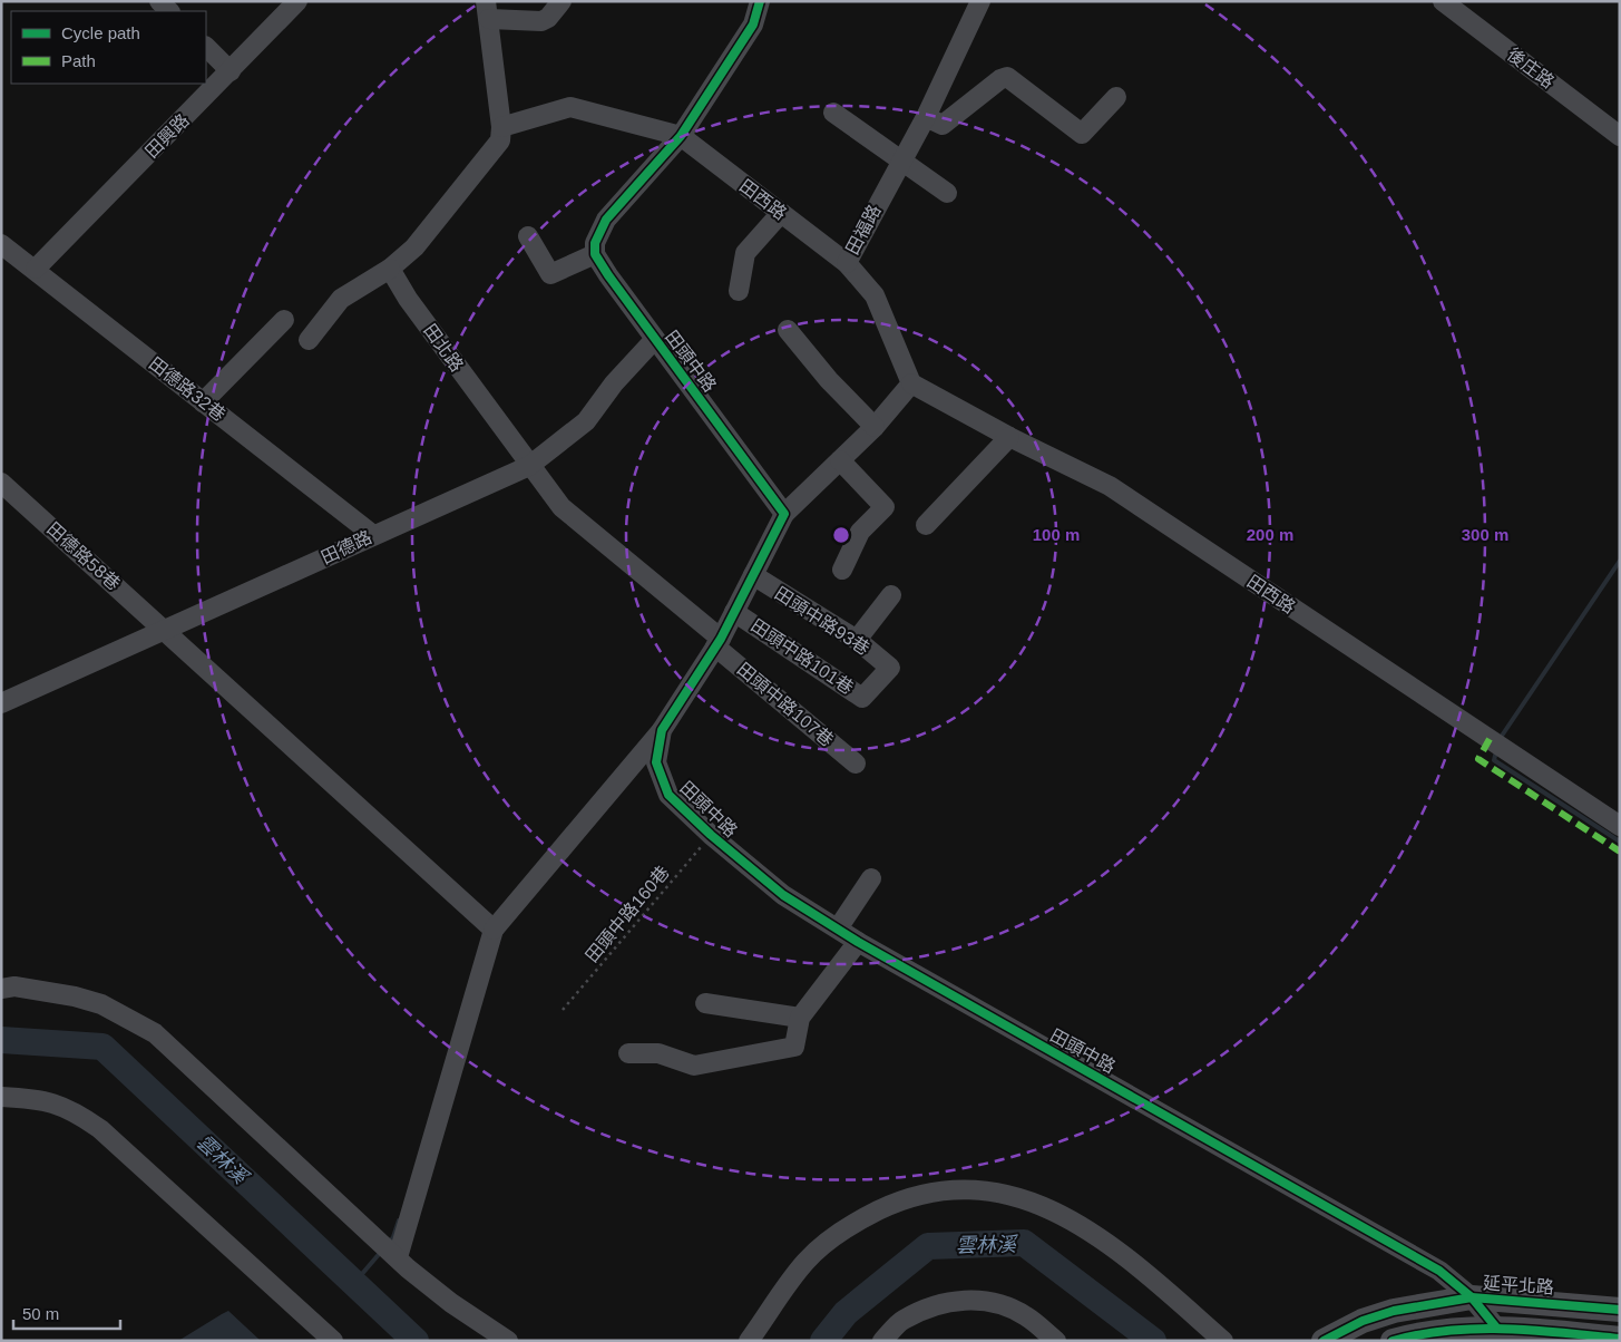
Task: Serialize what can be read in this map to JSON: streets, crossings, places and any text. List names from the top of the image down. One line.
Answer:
{"streets":{"main road":["延平北路"],"street":["後庄路","田興路","田西路","田福路","田北路","田頭中路","田德路32巷","田德路","田德路58巷","田頭中路93巷","田頭中路101巷","田頭中路107巷"],"path":["田頭中路160巷"]},"crossings":[["田興路","田德路32巷"],["田西路","田福路"],["田北路","田頭中路"],["田北路","田德路"],["田北路","田頭中路107巷"],["田頭中路","田德路"],["田頭中路","田頭中路93巷"],["田頭中路","田頭中路101巷"],["田頭中路","田頭中路107巷"],["田頭中路","田頭中路160巷"],["田頭中路","延平北路"],["田德路32巷","田德路"],["田德路","田德路58巷"],["田頭中路93巷","田頭中路101巷"]],"water":["雲林溪"],"legend":["Cycle path","Path"],"scale_bar":"50 m","rings":["100 m","200 m","300 m"]}
